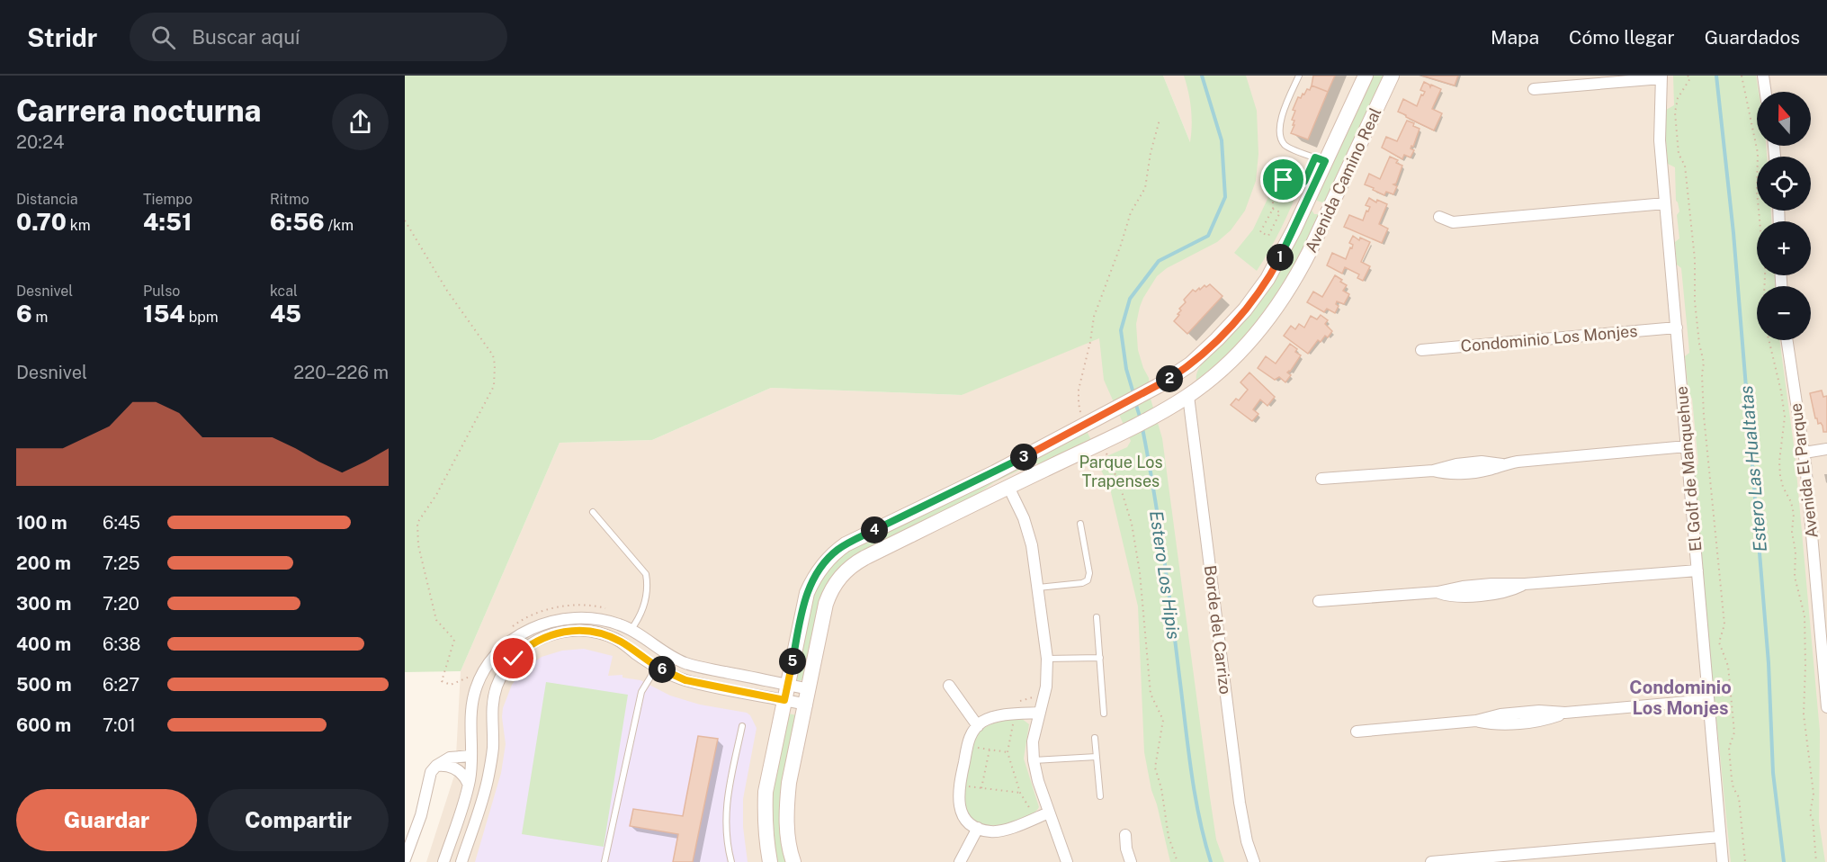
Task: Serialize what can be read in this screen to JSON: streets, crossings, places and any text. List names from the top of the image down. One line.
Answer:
{"streets":{"main road":["Avenida Camino Real"],"street":["Condominio Los Monjes","El Golf de Manquehue","Avenida El Parque","Borde del Carrizo"]},"crossings":[["Avenida Camino Real","Borde del Carrizo"],["Condominio Los Monjes","El Golf de Manquehue"]],"districts":["Condominio Los Monjes"],"water":["Estero Las Hualtatas","Estero Los Hipis"],"parks":["Parque Los Trapenses"],"north":"top","page":{"header":"Stridr","search":"Buscar aquí","nav":["Mapa","Cómo llegar","Guardados"],"heading":["Carrera nocturna","20:24"],"map_buttons":["+","−"],"stats":[["Distancia","0.70 km"],["Tiempo","4:51"],["Ritmo","6:56 /km"],["Desnivel","6 m"],["Pulso","154 bpm"],["kcal","45"]],"pins":["1","2","3","4","5","6"],"chart":["Desnivel","220–226 m"],"list":[{"name":"100 m","note":"6:45"},{"name":"200 m","note":"7:25"},{"name":"300 m","note":"7:20"},{"name":"400 m","note":"6:38"},{"name":"500 m","note":"6:27"},{"name":"600 m","note":"7:01"}],"buttons":["Guardar","Compartir"]}}
